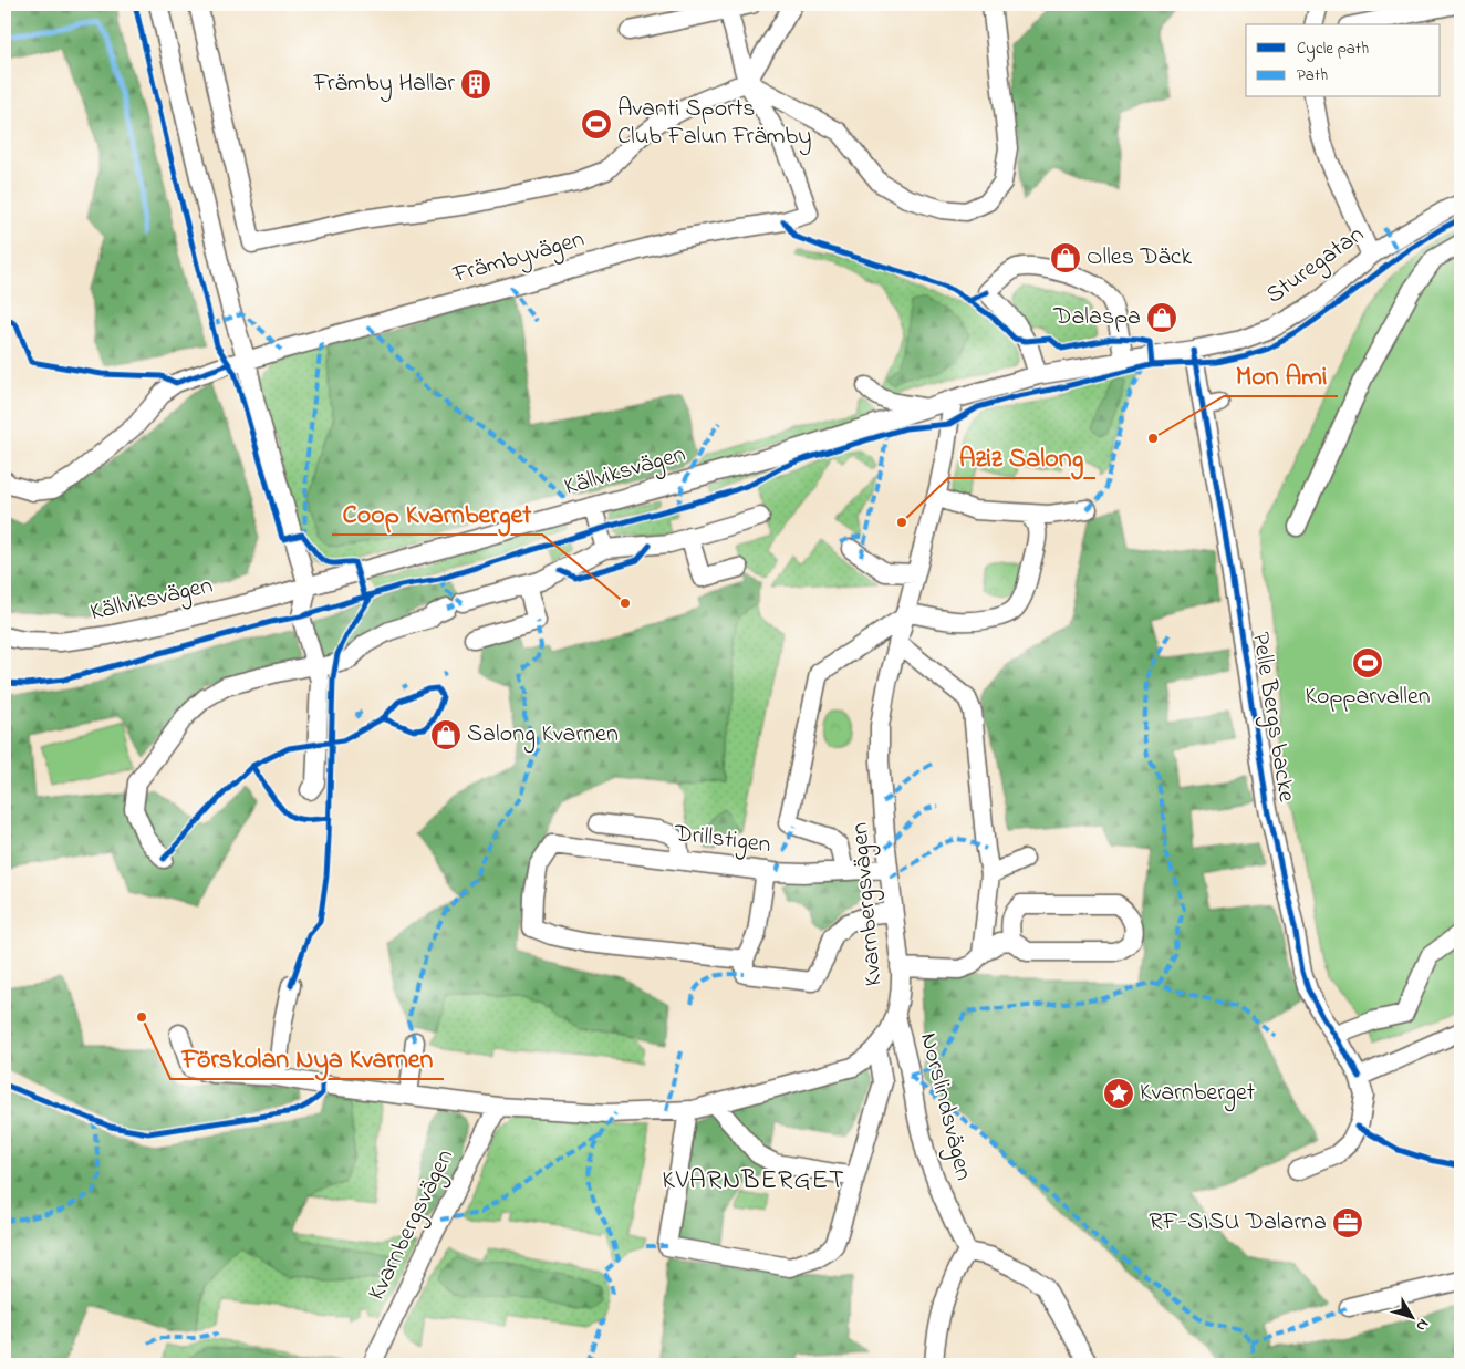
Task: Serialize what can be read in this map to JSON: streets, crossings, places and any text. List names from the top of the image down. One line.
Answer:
{"streets":{"street":["Främbyvägen","Sturegatan","Källviksvägen","Pelle Bergs backe","Drillstigen","Kvarnbergsvägen","Norslindsvägen"]},"crossings":[["Sturegatan","Pelle Bergs backe"],["Källviksvägen","Kvarnbergsvägen"],["Drillstigen","Kvarnbergsvägen"],["Kvarnbergsvägen","Norslindsvägen"]],"districts":["KVARNBERGET"],"places":{"building":["Främby Hallar"],"sports":["Avanti Sports Club Falun Främby","Kopparvallen"],"shop":["Olles Däck","Dalaspa","Salong Kvarnen"],"other":["Mon Ami","Aziz Salong","Coop Kvarnberget","Förskolan Nya Kvarnen"],"place":["Kvarnberget"],"office":["RF-SISU Dalarna"]},"legend":["Cycle path","Path"],"north":"bottom right"}
